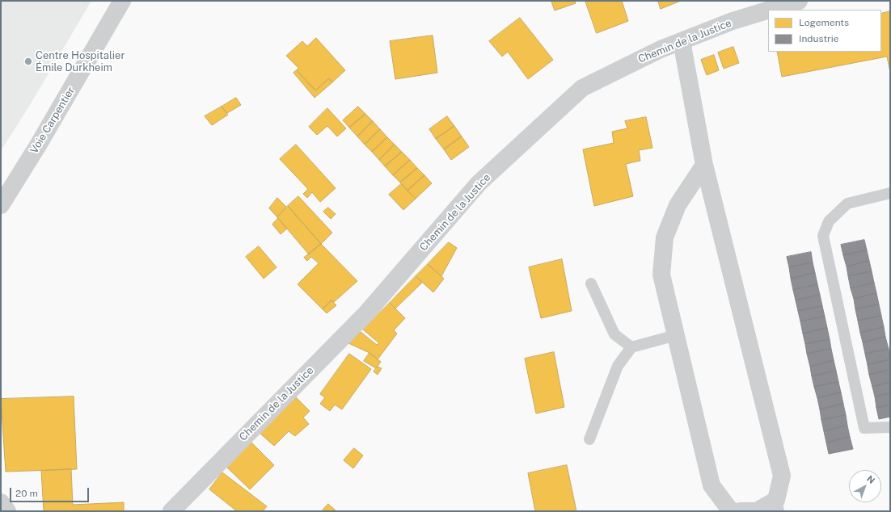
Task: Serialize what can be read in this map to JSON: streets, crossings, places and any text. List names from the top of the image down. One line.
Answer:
{"streets":{"street":["Chemin de la Justice","Voie Carpentier"]},"places":["Centre Hospitalier Émile Durkheim"],"legend":["Logements","Industrie"],"scale_bar":"20 m","north":"top right"}
